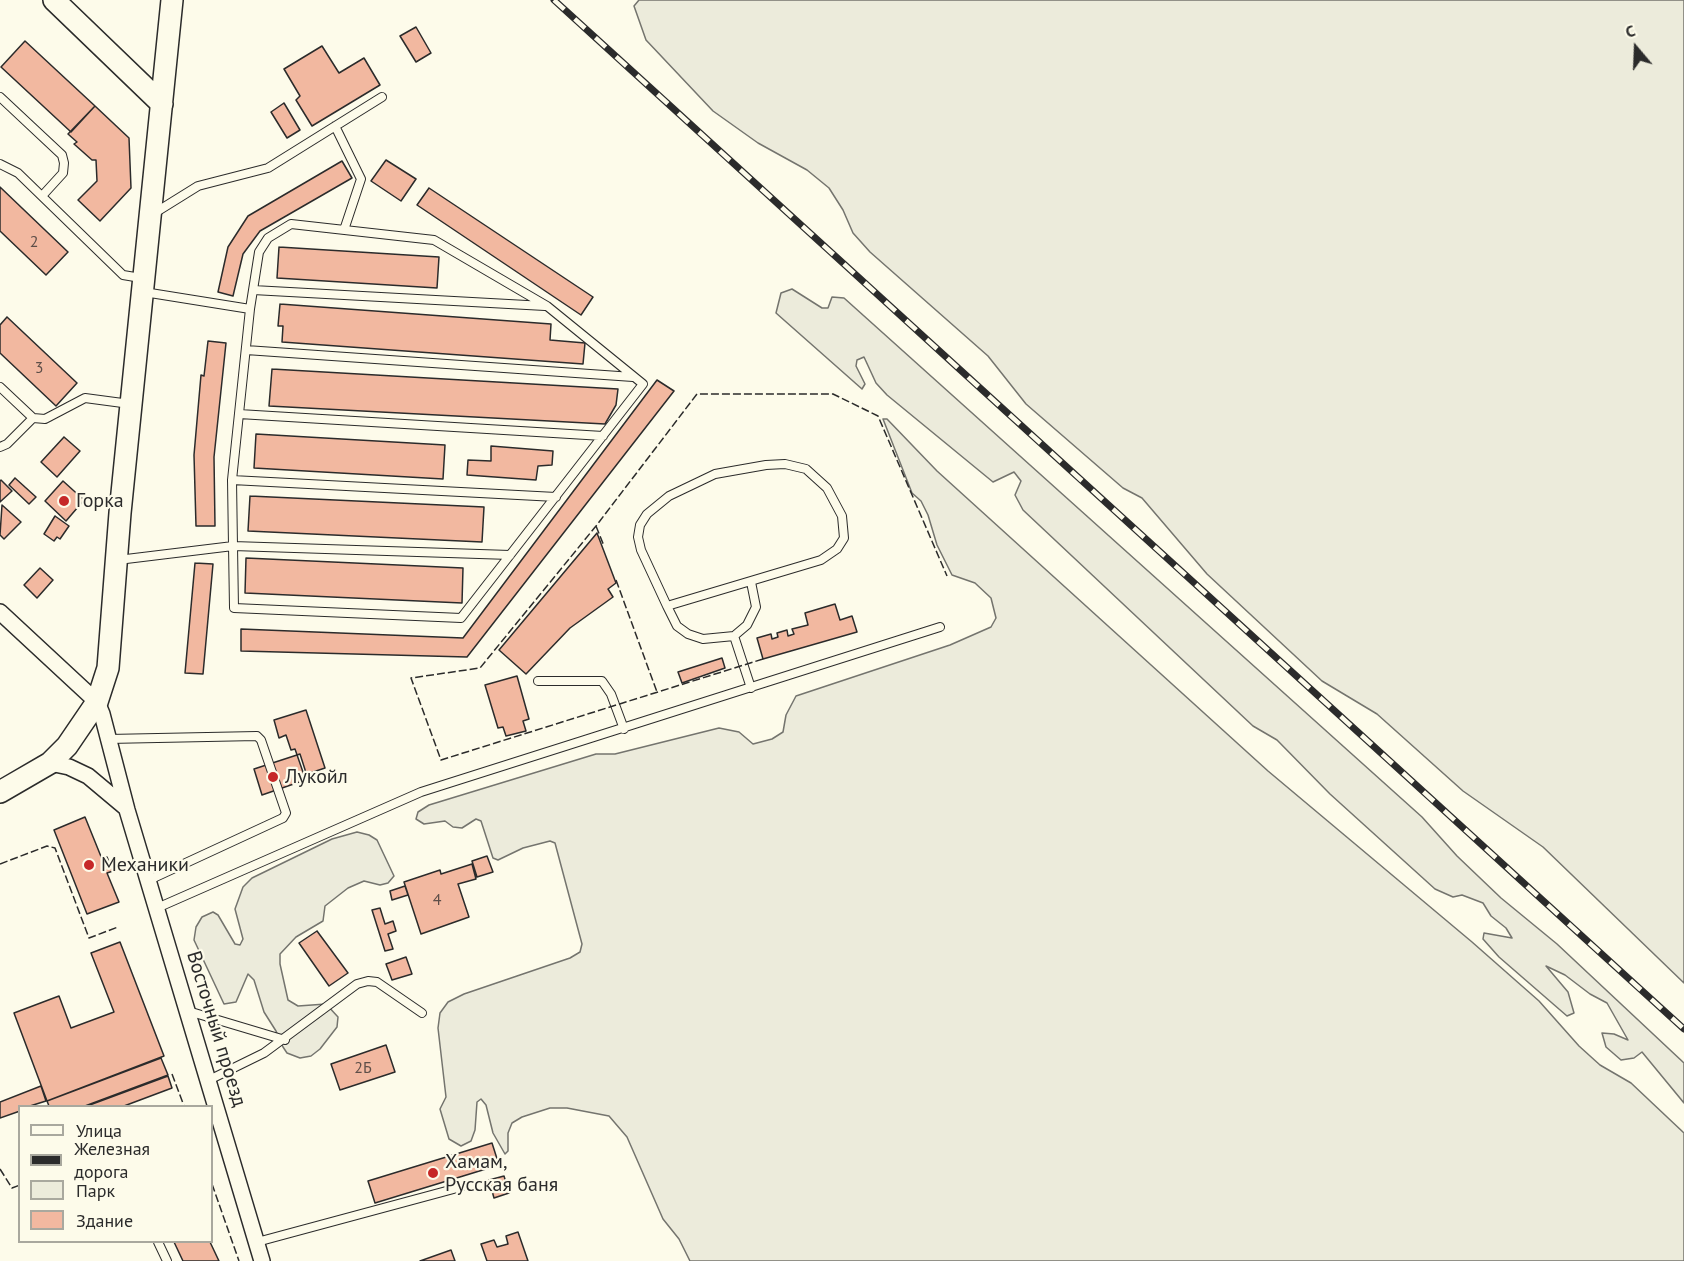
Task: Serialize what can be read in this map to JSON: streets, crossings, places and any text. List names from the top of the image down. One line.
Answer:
{"streets":{"street":["Восточный проезд"]},"places":["Горка","Лукойл","Механики","Хамам, Русская баня"],"house_numbers":["2","3","4","2Б"],"legend":["Улица","Железная дорога","Парк","Здание"],"north":"top"}
